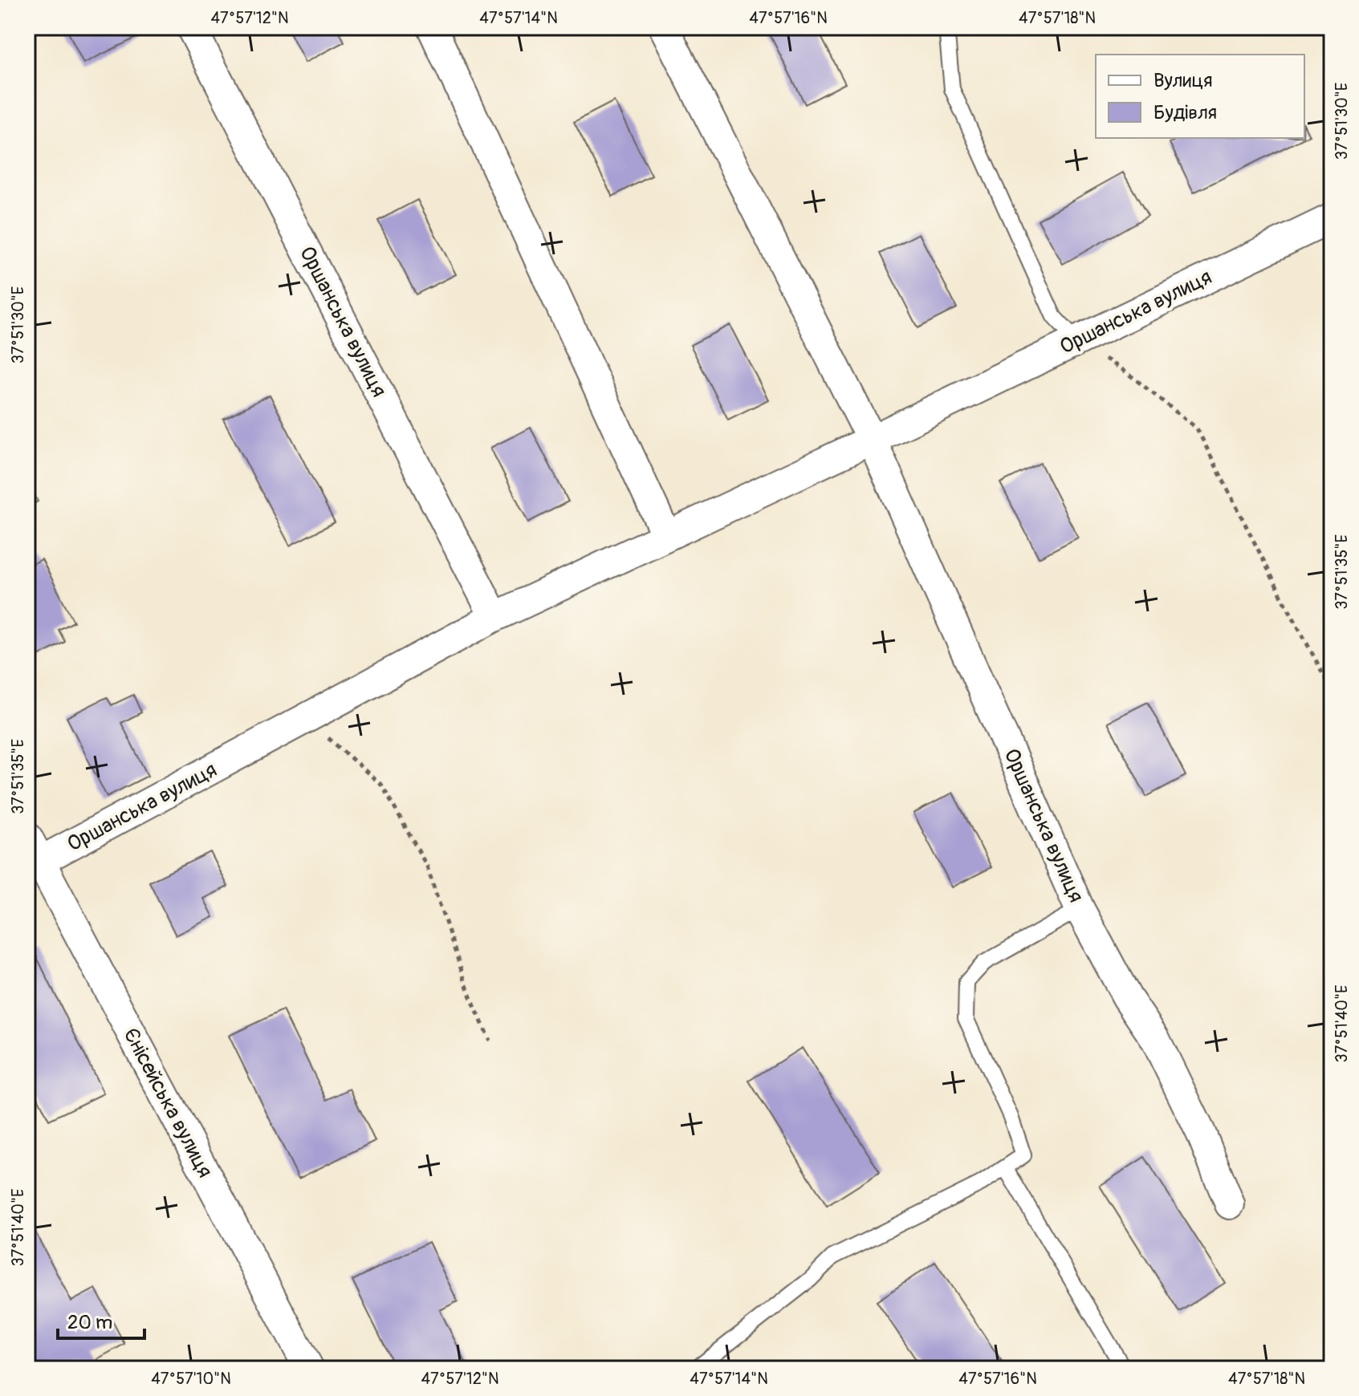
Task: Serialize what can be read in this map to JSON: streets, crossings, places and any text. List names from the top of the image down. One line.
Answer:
{"streets":{"street":["Оршанська вулиця","Єнісейська вулиця"]},"crossings":[["Оршанська вулиця","Єнісейська вулиця"]],"legend":["Вулиця","Будівля"],"scale_bar":"20 m","coordinates":["47°57'12\"N","47°57'14\"N","47°57'16\"N","47°57'18\"N","37°51'30\"E","37°51'35\"E","37°51'40\"E","47°57'10\"N"]}
